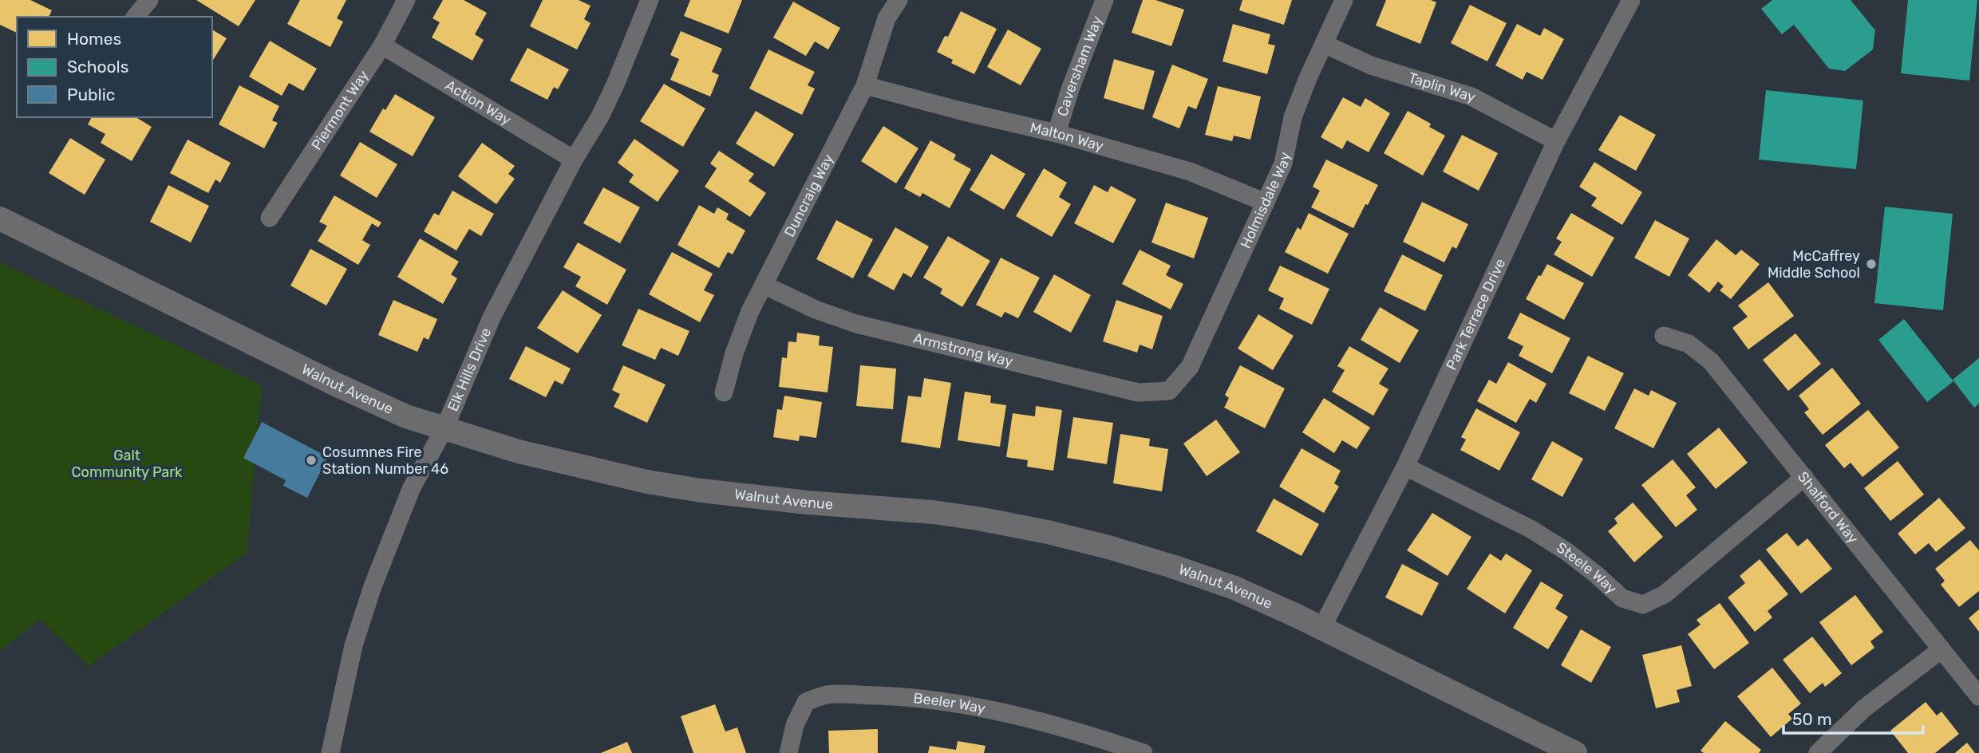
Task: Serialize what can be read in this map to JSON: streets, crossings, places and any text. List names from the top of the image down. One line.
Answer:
{"streets":{"street":["Caversham Way","Taplin Way","Action Way","Piermont Way","Malton Way","Duncraig Way","Holmisdale Way","Park Terrace Drive","Armstrong Way","Elk Hills Drive","Walnut Avenue","Shalford Way","Steele Way","Beeler Way"]},"crossings":[["Caversham Way","Malton Way"],["Taplin Way","Holmisdale Way"],["Taplin Way","Park Terrace Drive"],["Action Way","Piermont Way"],["Action Way","Elk Hills Drive"],["Malton Way","Duncraig Way"],["Malton Way","Holmisdale Way"],["Duncraig Way","Armstrong Way"],["Holmisdale Way","Armstrong Way"],["Park Terrace Drive","Walnut Avenue"],["Park Terrace Drive","Steele Way"],["Elk Hills Drive","Walnut Avenue"],["Shalford Way","Steele Way"]],"parks":["Galt Community Park"],"places":["McCaffrey Middle School","Cosumnes Fire Station Number 46"],"legend":["Homes","Schools","Public"],"scale_bar":"50 m"}
